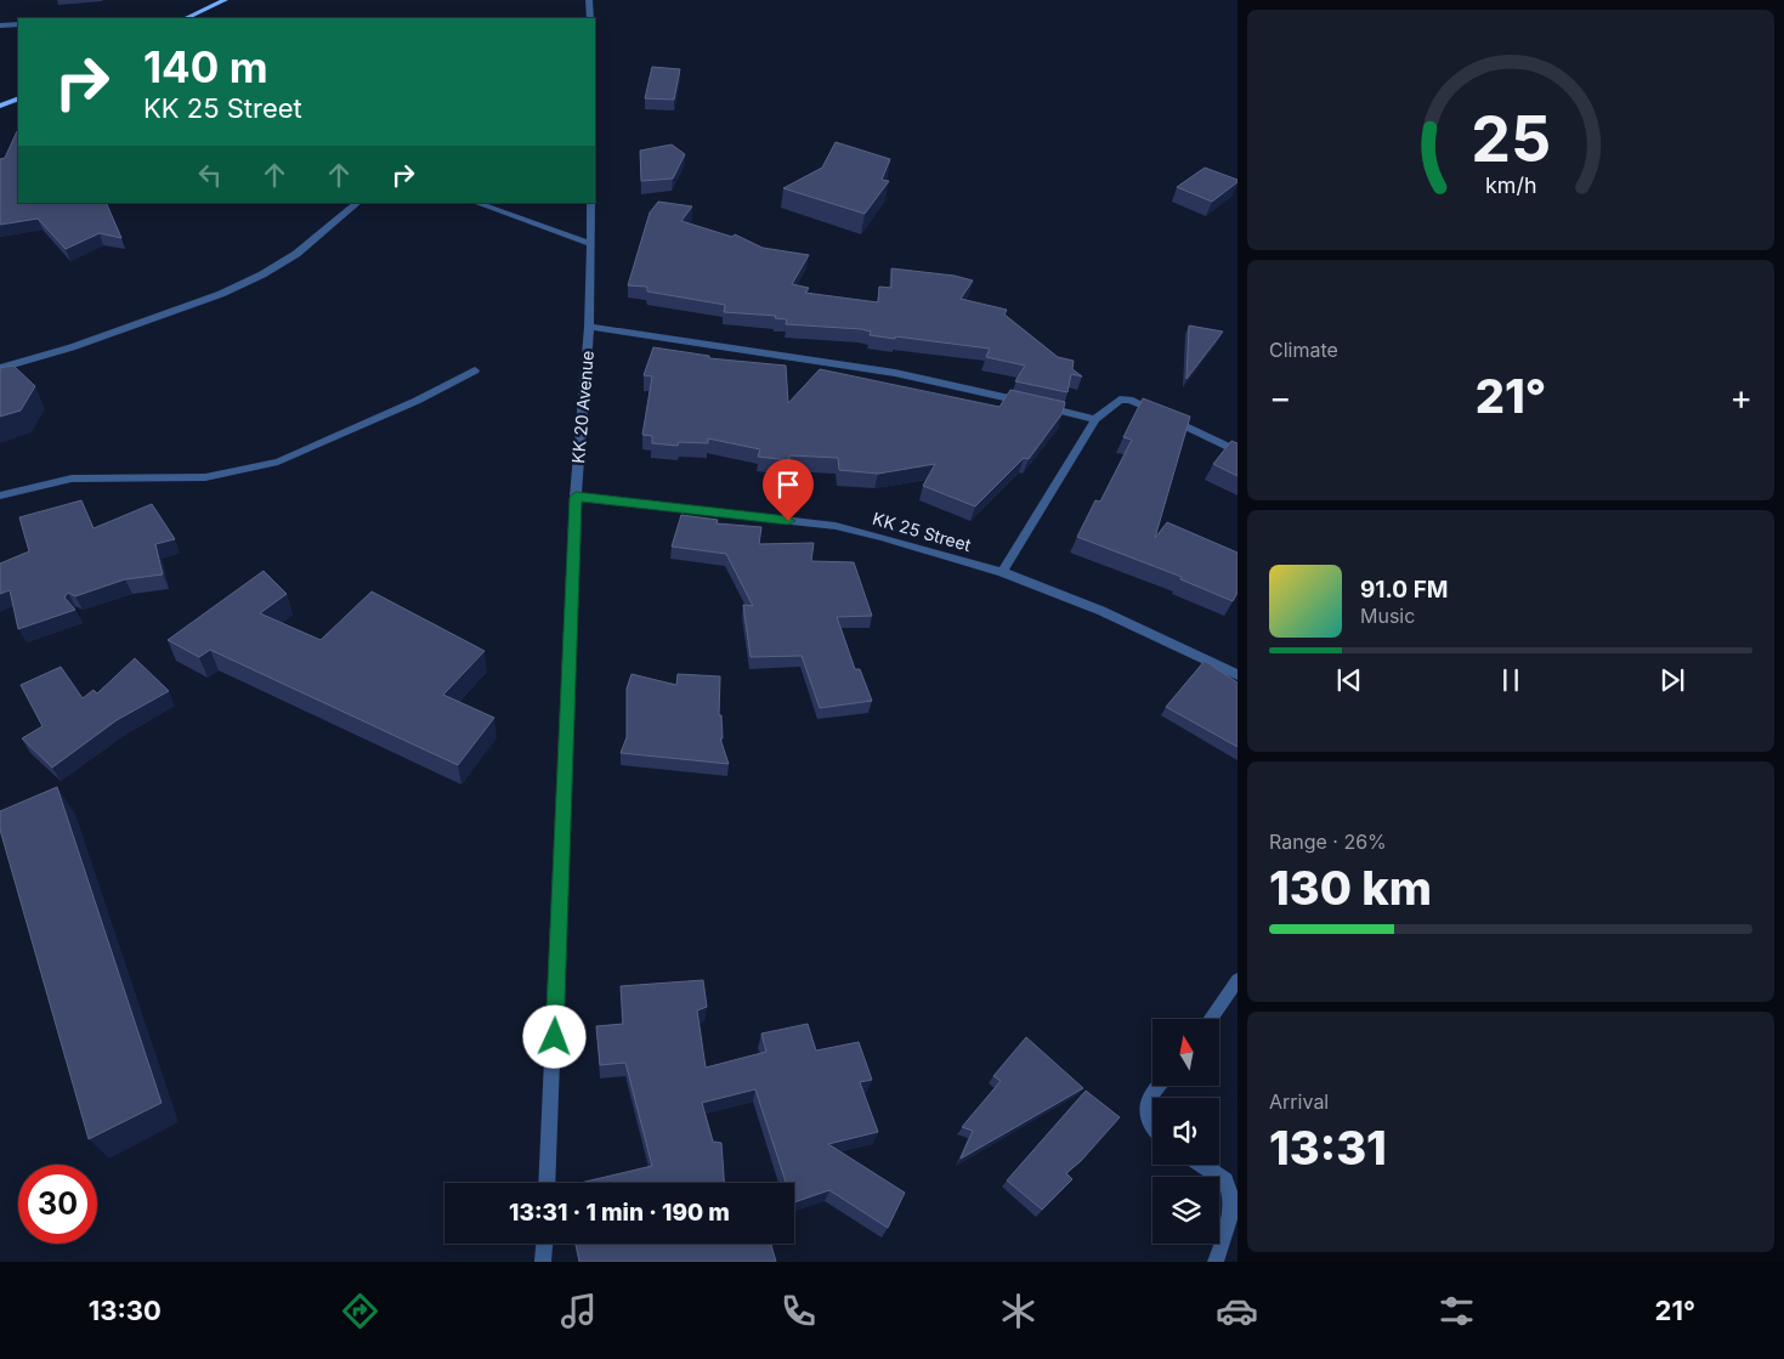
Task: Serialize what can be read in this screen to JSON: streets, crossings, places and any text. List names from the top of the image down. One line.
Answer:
{"streets":{"street":["KK 20 Avenue","KK 25 Street"]},"crossings":[["KK 20 Avenue","KK 25 Street"]],"north":"top","page":{"turn":["140 m","KK 25 Street"],"tile":["Climate",["Range · 26%","130 km"],["Arrival","13:31"]],"heat":["−","21°","+"],"song":["91.0 FM","Music"],"limit":"30","trip":"13:31 · 1 min · 190 m","tabs":["13:30","21°"],"gauge":["25","km/h"]}}
